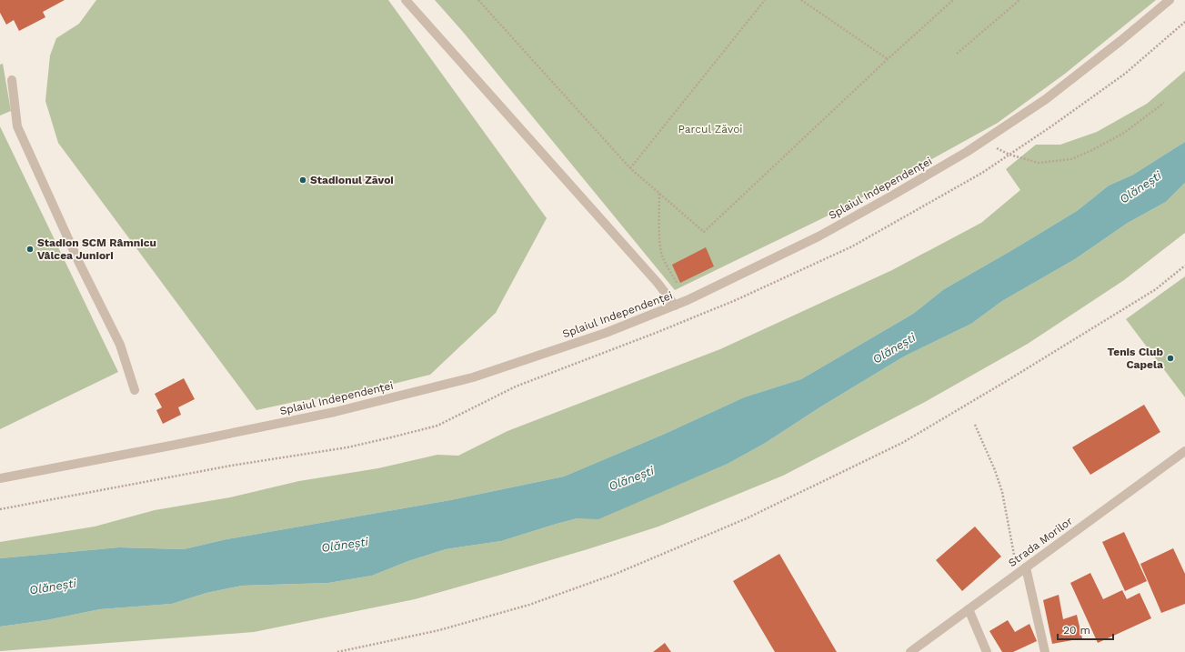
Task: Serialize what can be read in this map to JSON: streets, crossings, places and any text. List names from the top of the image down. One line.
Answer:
{"streets":{"street":["Splaiul Independenței","Strada Morilor"]},"water":["Olănești"],"parks":["Parcul Zăvoi"],"places":["Stadionul Zăvoi","Stadion SCM Râmnicu Vâlcea Juniori","Tenis Club Capela"],"scale_bar":"20 m"}
